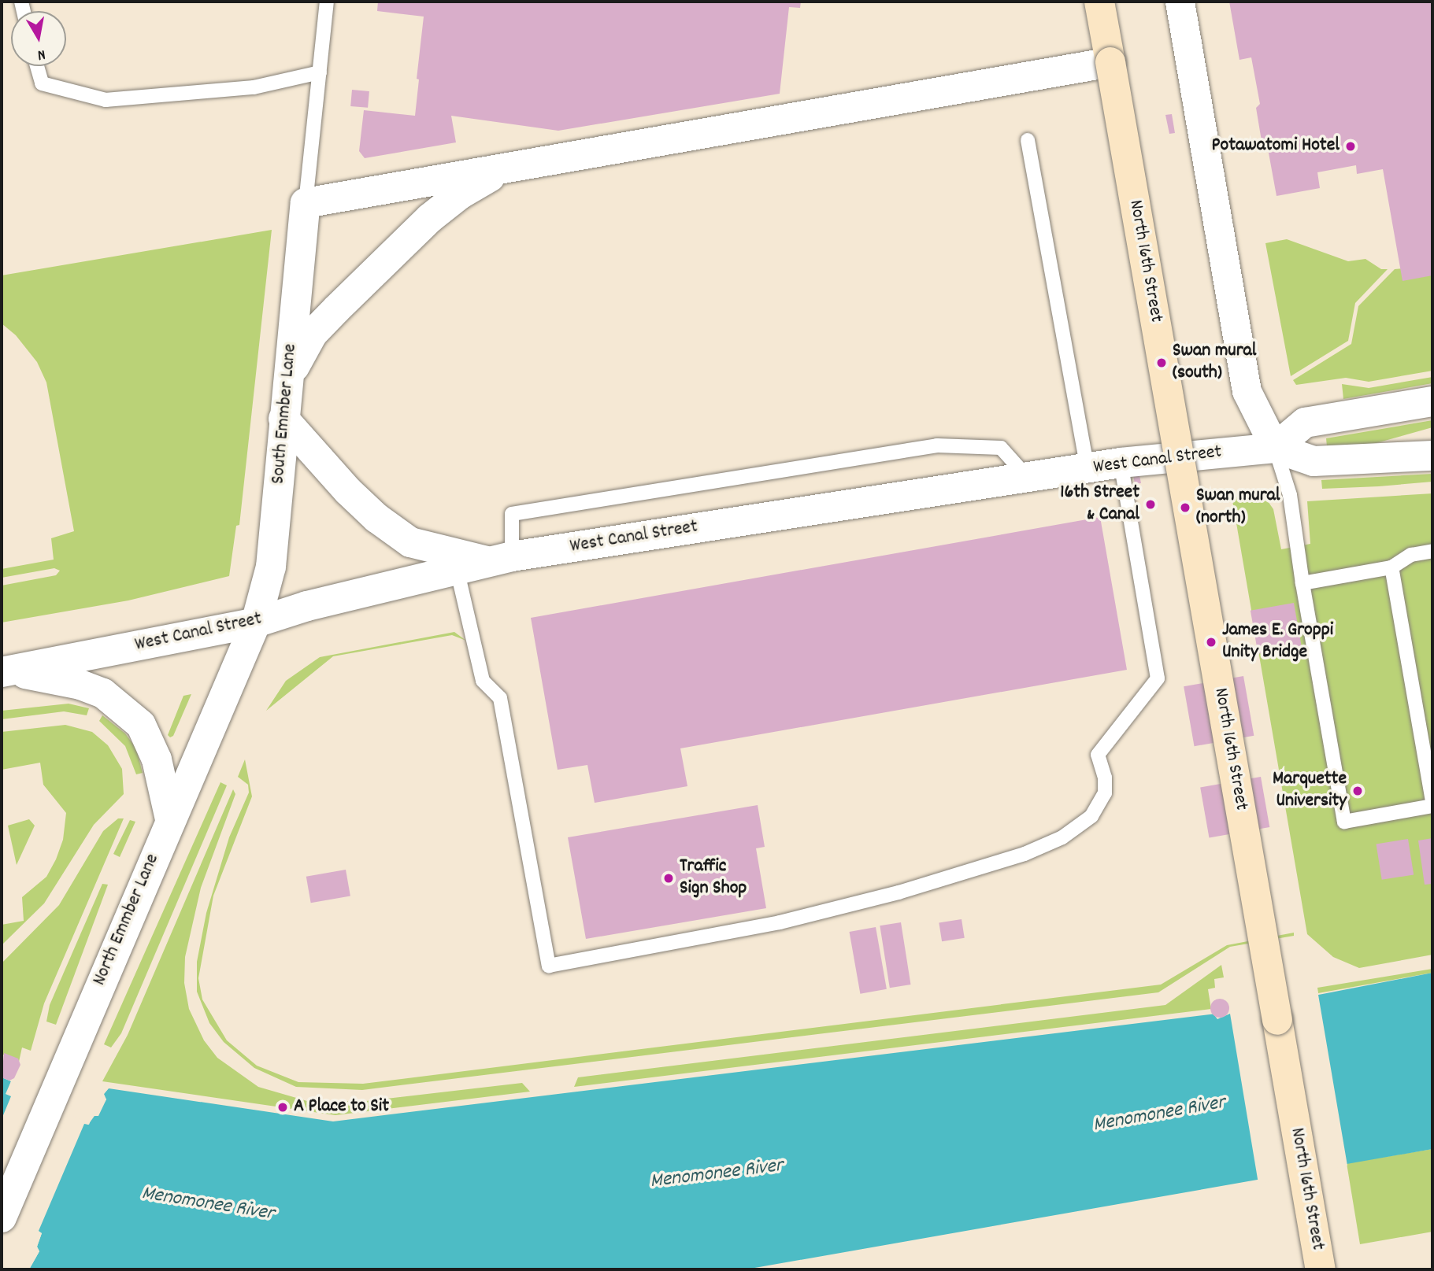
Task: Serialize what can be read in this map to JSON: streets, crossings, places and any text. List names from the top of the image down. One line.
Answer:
{"streets":{"main road":["North 16th Street"],"street":["South Emmber Lane","West Canal Street","North Emmber Lane"]},"crossings":[["South Emmber Lane","West Canal Street"],["South Emmber Lane","North Emmber Lane"],["West Canal Street","North Emmber Lane"]],"water":["Menomonee River"],"places":["Potawatomi Hotel","Swan mural (south)","16th Street & Canal","Swan mural (north)","James E. Groppi Unity Bridge","Marquette University","Traffic Sign Shop","A Place to Sit"],"north":"bottom"}
